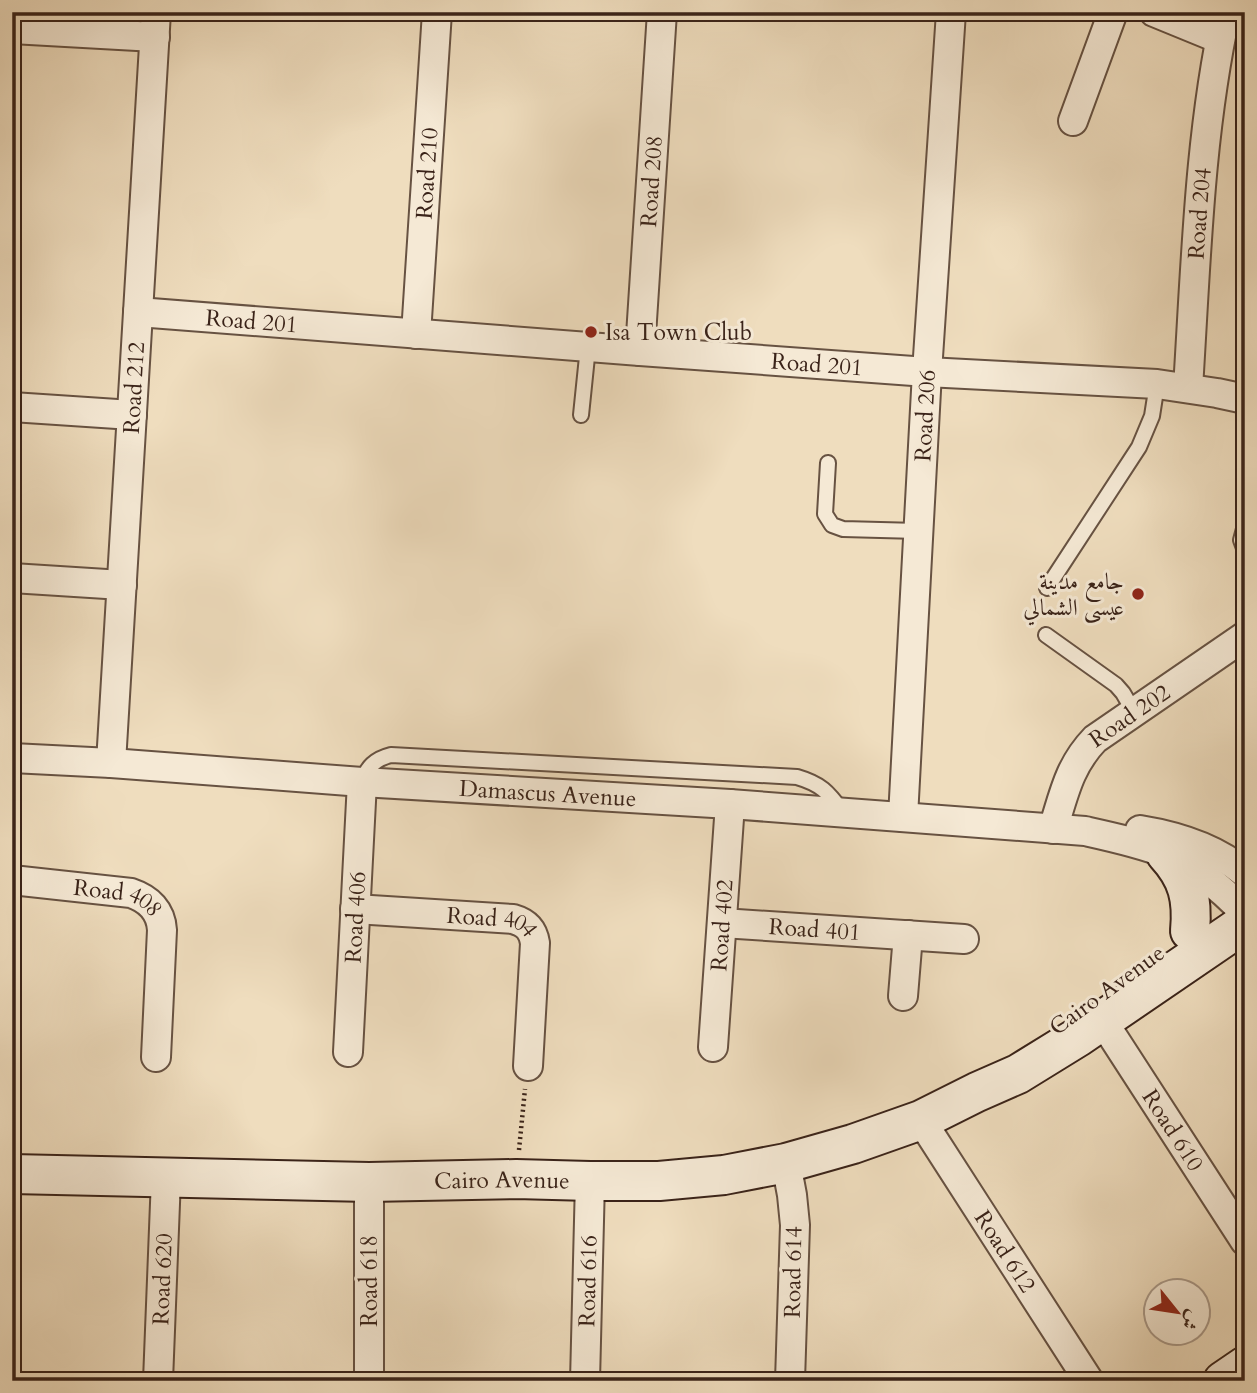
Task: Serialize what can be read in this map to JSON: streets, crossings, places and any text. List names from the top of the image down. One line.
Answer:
{"streets":{"street":["Road 210","Road 208","Road 204","Road 201","Road 212","Road 206","Road 202","Damascus Avenue","Road 408","Road 406","Road 402","Road 404","Road 401","Cairo Avenue","Road 610","Road 612","Road 614","Road 620","Road 618","Road 616"]},"crossings":[["Road 210","Road 201"],["Road 208","Road 201"],["Road 204","Road 201"],["Road 201","Road 212"],["Road 201","Road 206"],["Road 212","Damascus Avenue"],["Road 206","Damascus Avenue"],["Road 202","Damascus Avenue"],["Damascus Avenue","Road 406"],["Damascus Avenue","Road 402"],["Damascus Avenue","Cairo Avenue"],["Road 406","Road 404"],["Road 402","Road 401"],["Cairo Avenue","Road 610"],["Cairo Avenue","Road 612"],["Cairo Avenue","Road 614"],["Cairo Avenue","Road 620"],["Cairo Avenue","Road 618"],["Cairo Avenue","Road 616"]],"places":["Isa Town Club","جامع مدينة عيسى الشمالي"],"north":"bottom right"}
